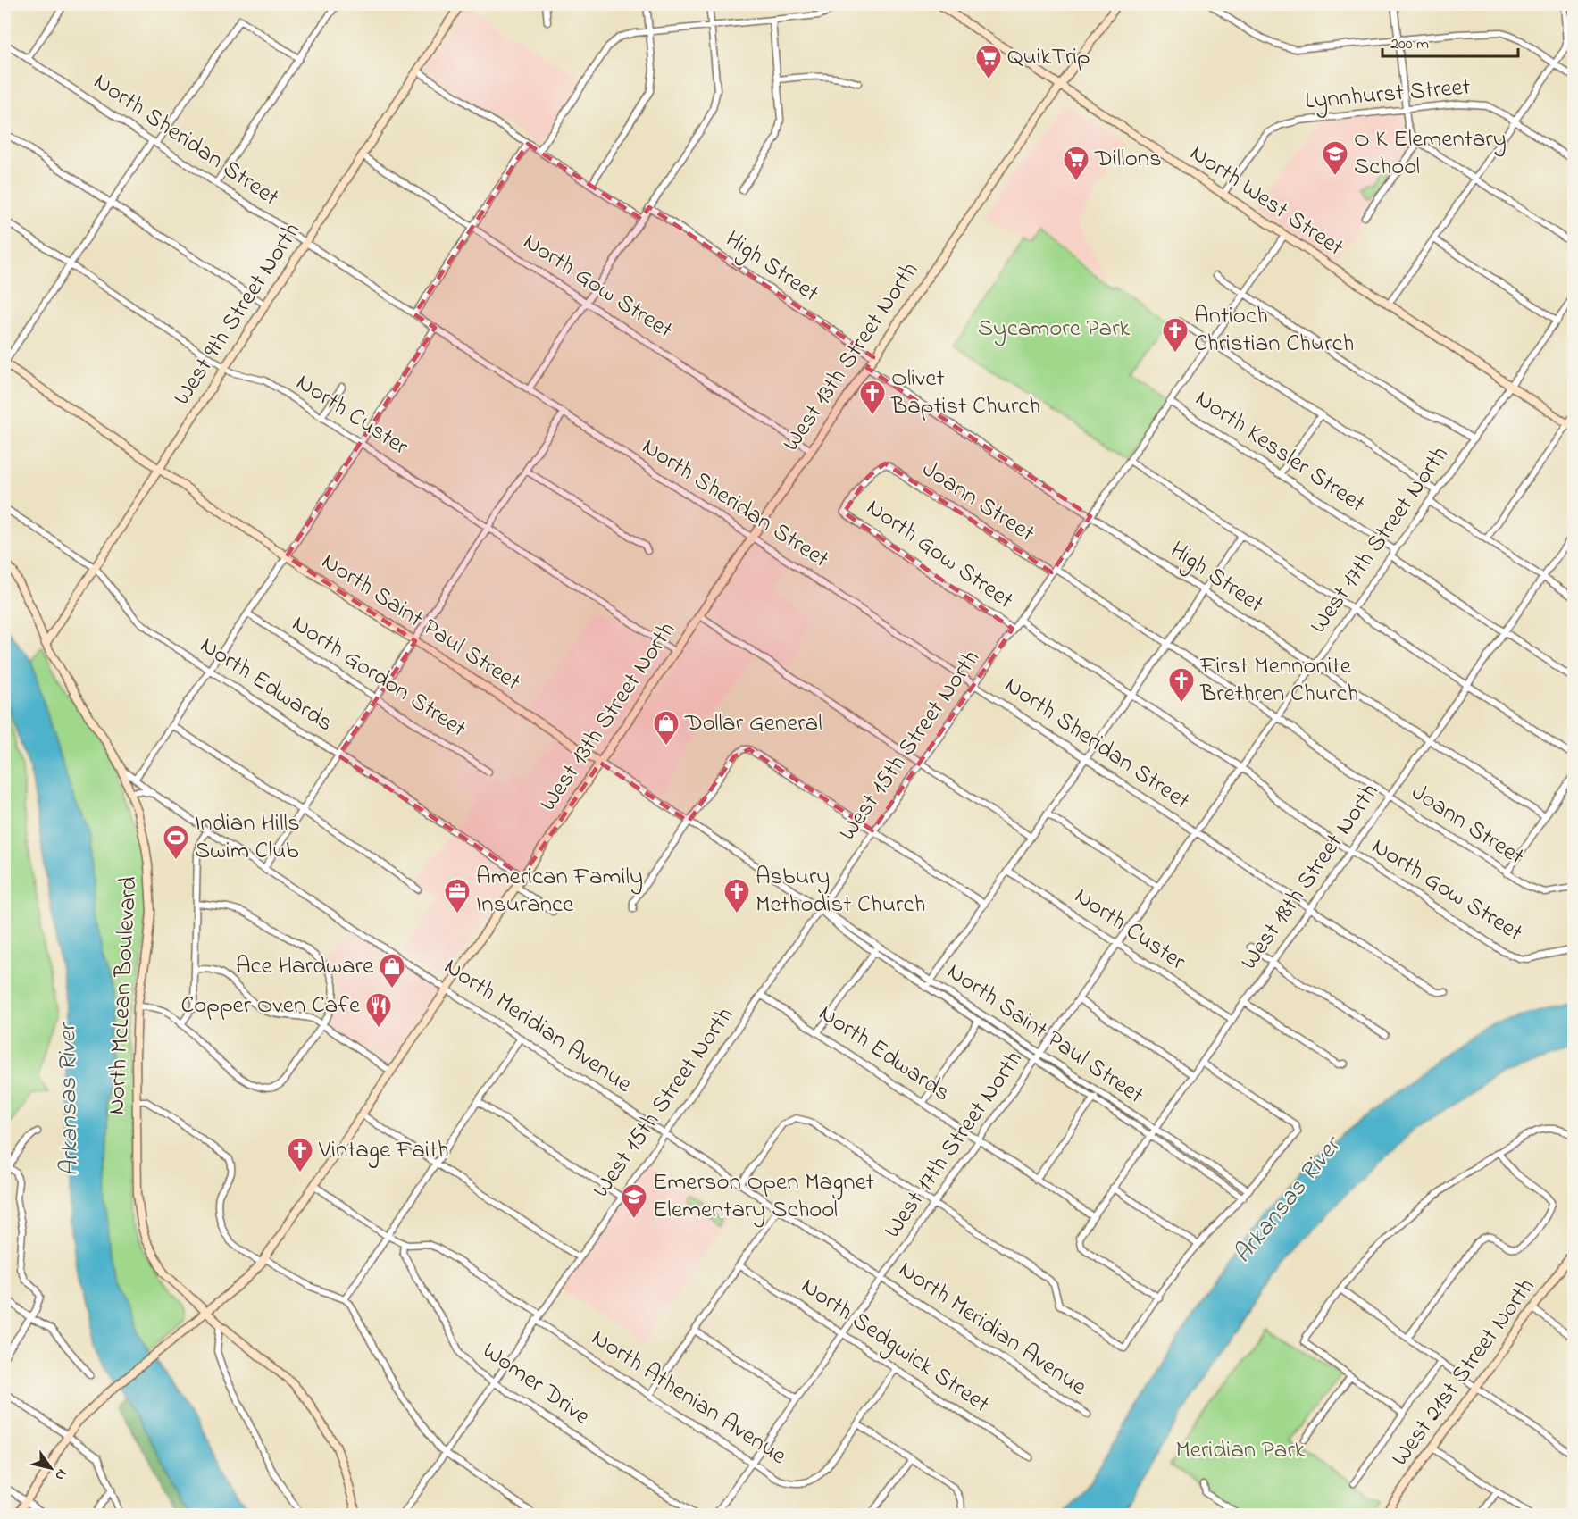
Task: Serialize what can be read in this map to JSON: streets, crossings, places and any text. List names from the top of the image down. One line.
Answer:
{"streets":{"street":["Lynnhurst Street","North Sheridan Street","North West Street","High Street","North Gow Street","West 9th Street North","West 13th Street North","North Custer","North Kessler Street","Joann Street","West 17th Street North","North Saint Paul Street","North Gordon Street","North Edwards","West 15th Street North","West 18th Street North","North McLean Boulevard","North Meridian Avenue","North Sedgwick Street","West 21st Street North","Womer Drive","North Athenian Avenue"]},"crossings":[["Lynnhurst Street","North West Street"],["North Sheridan Street","West 9th Street North"],["North Sheridan Street","West 13th Street North"],["North Sheridan Street","West 17th Street North"],["North Sheridan Street","West 15th Street North"],["North Sheridan Street","West 18th Street North"],["North West Street","West 13th Street North"],["North West Street","West 17th Street North"],["North West Street","West 15th Street North"],["High Street","West 13th Street North"],["High Street","West 17th Street North"],["High Street","West 15th Street North"],["High Street","West 18th Street North"],["North Gow Street","West 9th Street North"],["North Gow Street","West 13th Street North"],["North Gow Street","Joann Street"],["North Gow Street","West 17th Street North"],["North Gow Street","West 15th Street North"],["North Gow Street","West 18th Street North"],["West 9th Street North","North Custer"],["West 9th Street North","North Saint Paul Street"],["West 9th Street North","North Edwards"],["West 9th Street North","North McLean Boulevard"],["West 13th Street North","North Custer"],["West 13th Street North","North Saint Paul Street"],["West 13th Street North","North Edwards"],["West 13th Street North","North McLean Boulevard"],["West 13th Street North","North Meridian Avenue"],["North Custer","West 17th Street North"],["North Custer","West 18th Street North"],["North Kessler Street","West 17th Street North"],["North Kessler Street","West 15th Street North"],["Joann Street","West 17th Street North"],["Joann Street","West 15th Street North"],["Joann Street","West 18th Street North"],["West 17th Street North","North Saint Paul Street"],["West 17th Street North","North Edwards"],["West 17th Street North","North Meridian Avenue"],["West 17th Street North","North Sedgwick Street"],["West 17th Street North","North Athenian Avenue"],["North Saint Paul Street","West 15th Street North"],["North Saint Paul Street","West 18th Street North"],["North Edwards","West 15th Street North"],["North Edwards","West 18th Street North"],["West 15th Street North","North Meridian Avenue"],["West 15th Street North","Womer Drive"],["West 15th Street North","North Athenian Avenue"],["North McLean Boulevard","North Meridian Avenue"],["North Sedgwick Street","North Athenian Avenue"]],"water":["Arkansas River"],"parks":["Sycamore Park","Meridian Park"],"places":{"supermarket":["QuikTrip","Dillons"],"school or university":["O K Elementary School","Emerson Open Magnet Elementary School"],"church":["Antioch Christian Church","Olivet Baptist Church","First Mennonite Brethren Church","Asbury Methodist Church","Vintage Faith"],"shop":["Dollar General","Ace Hardware"],"sports":["Indian Hills Swim Club"],"office":["American Family Insurance"],"restaurant":["Copper Oven Cafe"]},"scale_bar":"200 m","north":"bottom right"}
